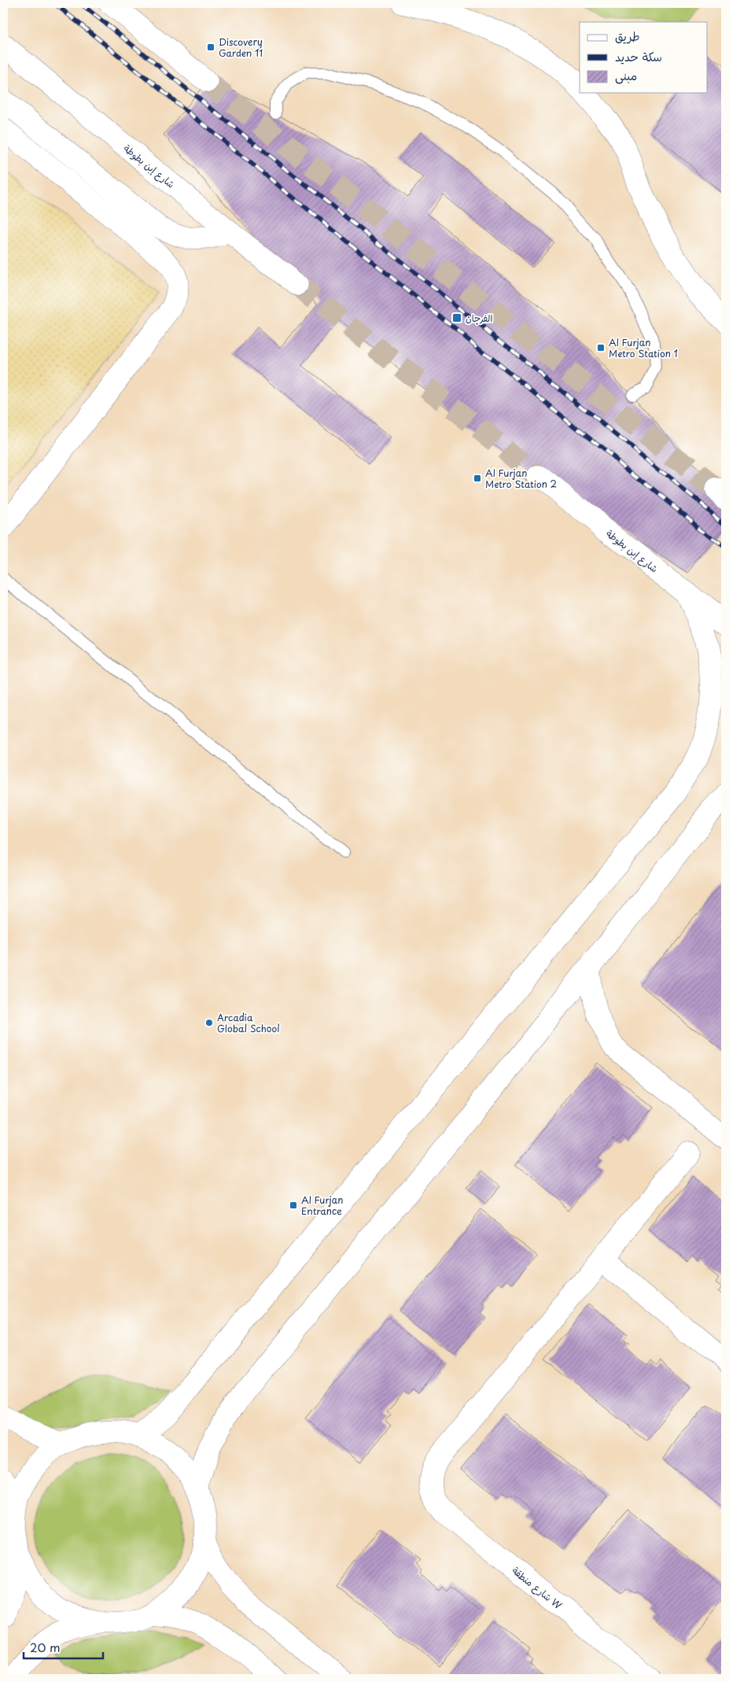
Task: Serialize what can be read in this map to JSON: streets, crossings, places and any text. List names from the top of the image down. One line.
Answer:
{"streets":{"street":["شارع إبن بطوطة","شارع منطقة W"]},"places":{"transit":["Discovery Garden 11","الفرجان","Al Furjan Metro Station 1","Al Furjan Metro Station 2","Al Furjan Entrance"],"other":["Arcadia Global School"]},"legend":["طريق","سكة حديد","مبنى"],"scale_bar":"20 m"}
